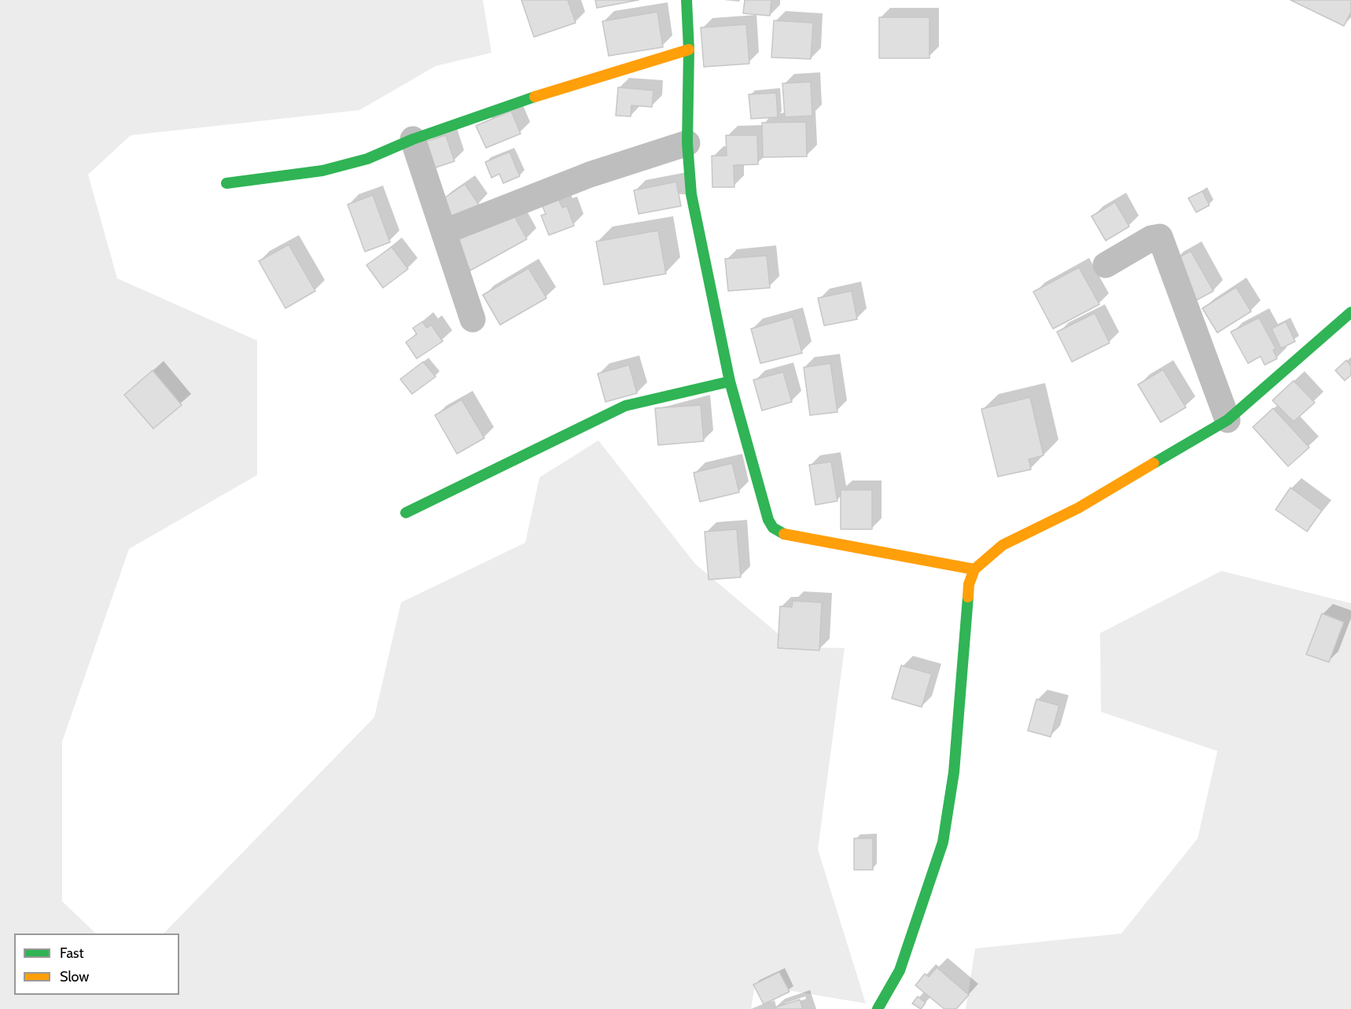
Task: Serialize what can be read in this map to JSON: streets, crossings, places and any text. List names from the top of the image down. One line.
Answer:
{"legend":["Fast","Slow"]}
